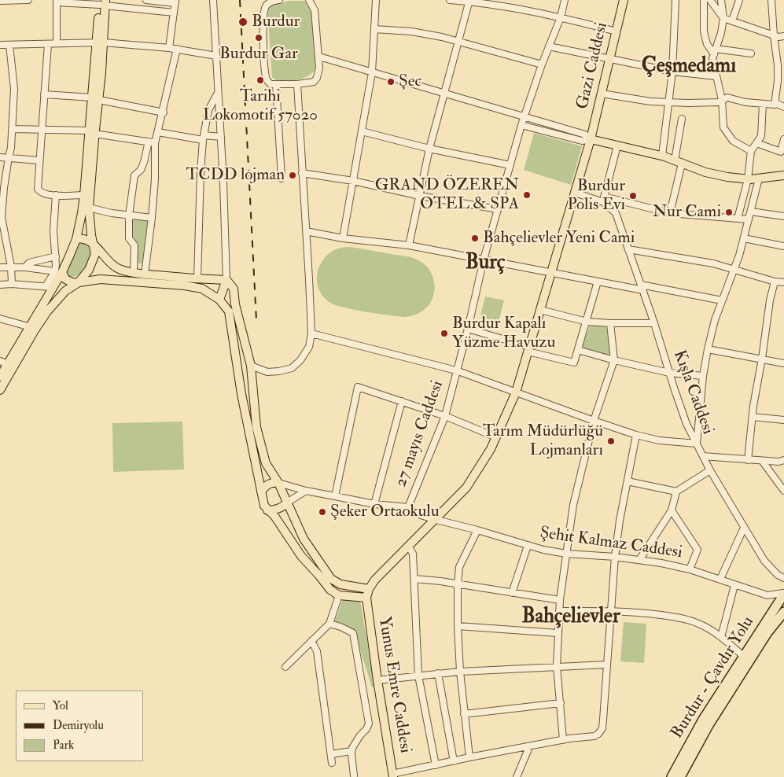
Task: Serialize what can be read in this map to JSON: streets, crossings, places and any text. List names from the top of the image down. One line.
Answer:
{"streets":{"highway":["Burdur - Çavdır Yolu"],"main road":["Gazi Caddesi","Yunus Emre Caddesi"],"street":["Kışla Caddesi","27 mayıs Caddesi","Şehit Kalmaz Caddesi"]},"crossings":[["Gazi Caddesi","Şehit Kalmaz Caddesi"],["Gazi Caddesi","Yunus Emre Caddesi"],["27 mayıs Caddesi","Şehit Kalmaz Caddesi"],["Şehit Kalmaz Caddesi","Burdur - Çavdır Yolu"]],"districts":["Çeşmedamı","Burç","Bahçelievler"],"places":["Burdur","Burdur Gar","Tarihi Lokomotif 57020","Şec","TCDD lojman","GRAND ÖZEREN OTEL & SPA","Burdur Polis Evi","Nur Cami","Bahçelievler Yeni Cami","Burdur Kapalı Yüzme Havuzu","Tarım Müdürlüğü Lojmanları","Şeker Ortaokulu"],"legend":["Yol","Demiryolu","Park"]}
